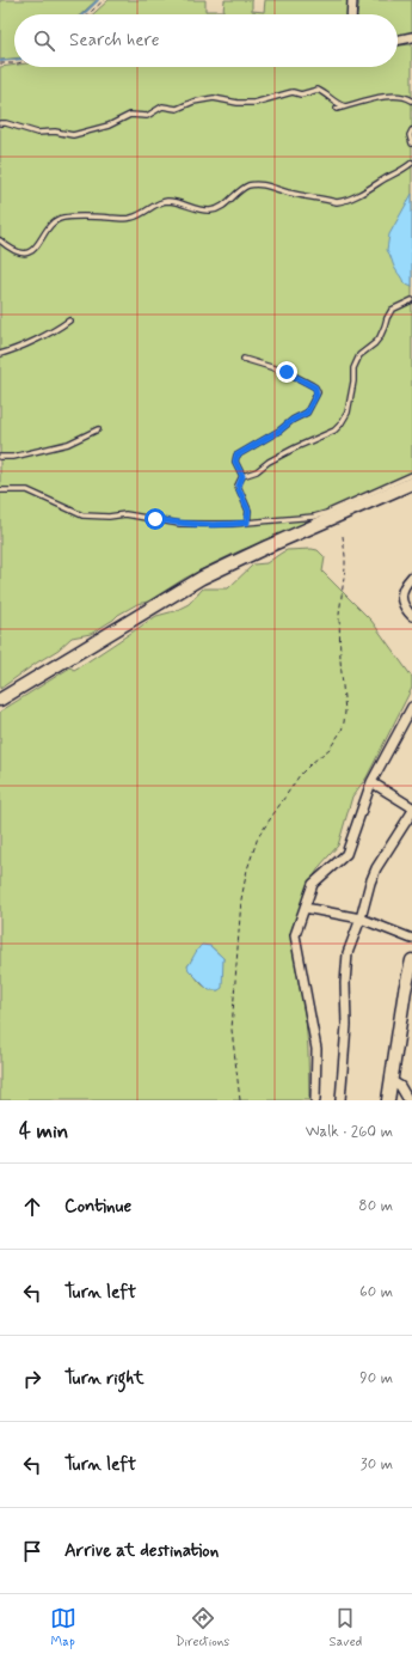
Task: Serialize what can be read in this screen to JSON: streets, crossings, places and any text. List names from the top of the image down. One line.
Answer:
{"page":{"search":"Search here","heading":["4 min","Walk · 260 m"],"list":[["Continue","80 m"],["Turn left","60 m"],["Turn right","90 m"],["Turn left","30 m"],"Arrive at destination"],"nav":["Map","Directions","Saved"]}}
